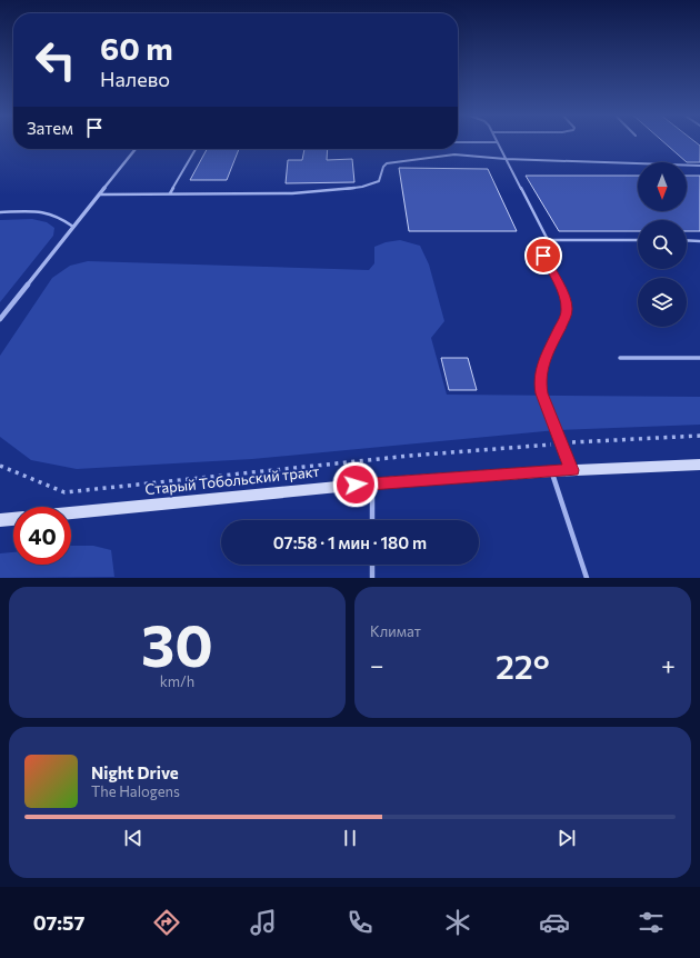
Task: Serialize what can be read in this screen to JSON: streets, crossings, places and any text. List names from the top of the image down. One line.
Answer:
{"streets":{"street":["Старый Тобольский тракт"]},"north":"bottom","page":{"turn":["60 m","Налево"],"then":"Затем","limit":"40","trip":"07:58 · 1 мин · 180 m","tile":[["30","km/h"],"Климат"],"heat":["−","22°","+"],"song":["Night Drive","The Halogens"],"tabs":"07:57"}}
